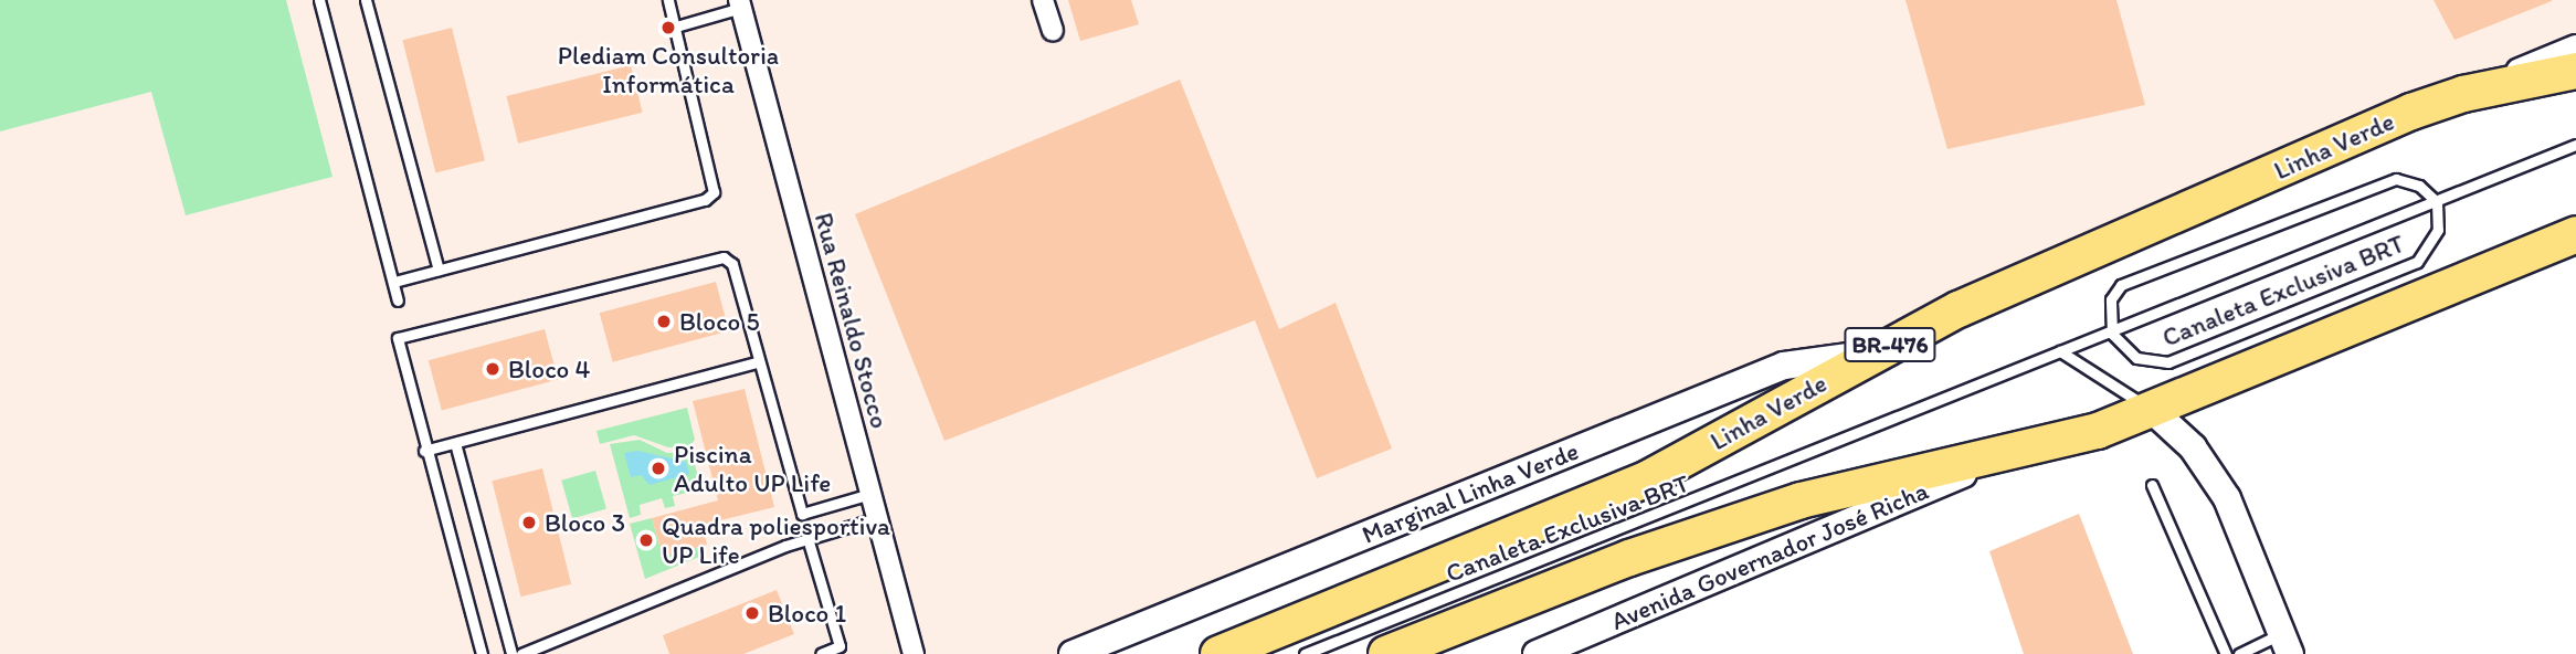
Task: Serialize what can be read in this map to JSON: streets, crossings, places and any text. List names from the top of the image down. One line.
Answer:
{"streets":{"highway":["Linha Verde","BR-476"],"main road":["Marginal Linha Verde","Avenida Governador José Richa"],"street":["Rua Reinaldo Stocco"],"lane":["Canaleta Exclusiva BRT"]},"crossings":[["Linha Verde","Marginal Linha Verde"]],"places":["Plediam Consultoria Informática","Bloco 5","Bloco 4","Piscina Adulto UP Life","Bloco 3","Quadra poliesportiva UP Life","Bloco 1"]}
